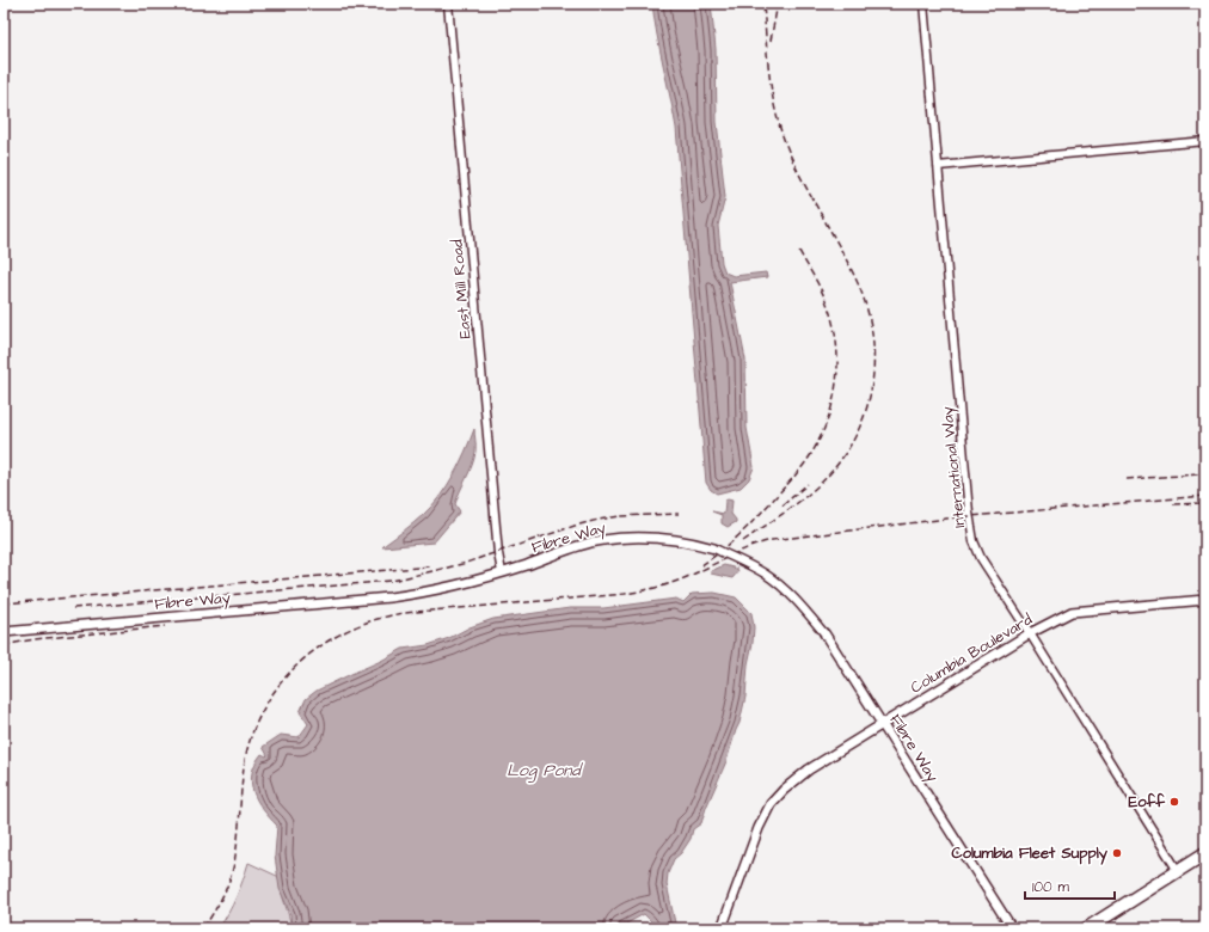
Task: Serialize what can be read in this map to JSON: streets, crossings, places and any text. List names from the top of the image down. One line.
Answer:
{"streets":{"street":["East Mill Road","International Way","Fibre Way","Columbia Boulevard"]},"crossings":[["East Mill Road","Fibre Way"],["International Way","Columbia Boulevard"],["Fibre Way","Columbia Boulevard"]],"water":["Log Pond"],"places":["Eoff","Columbia Fleet Supply"],"scale_bar":"100 m"}
